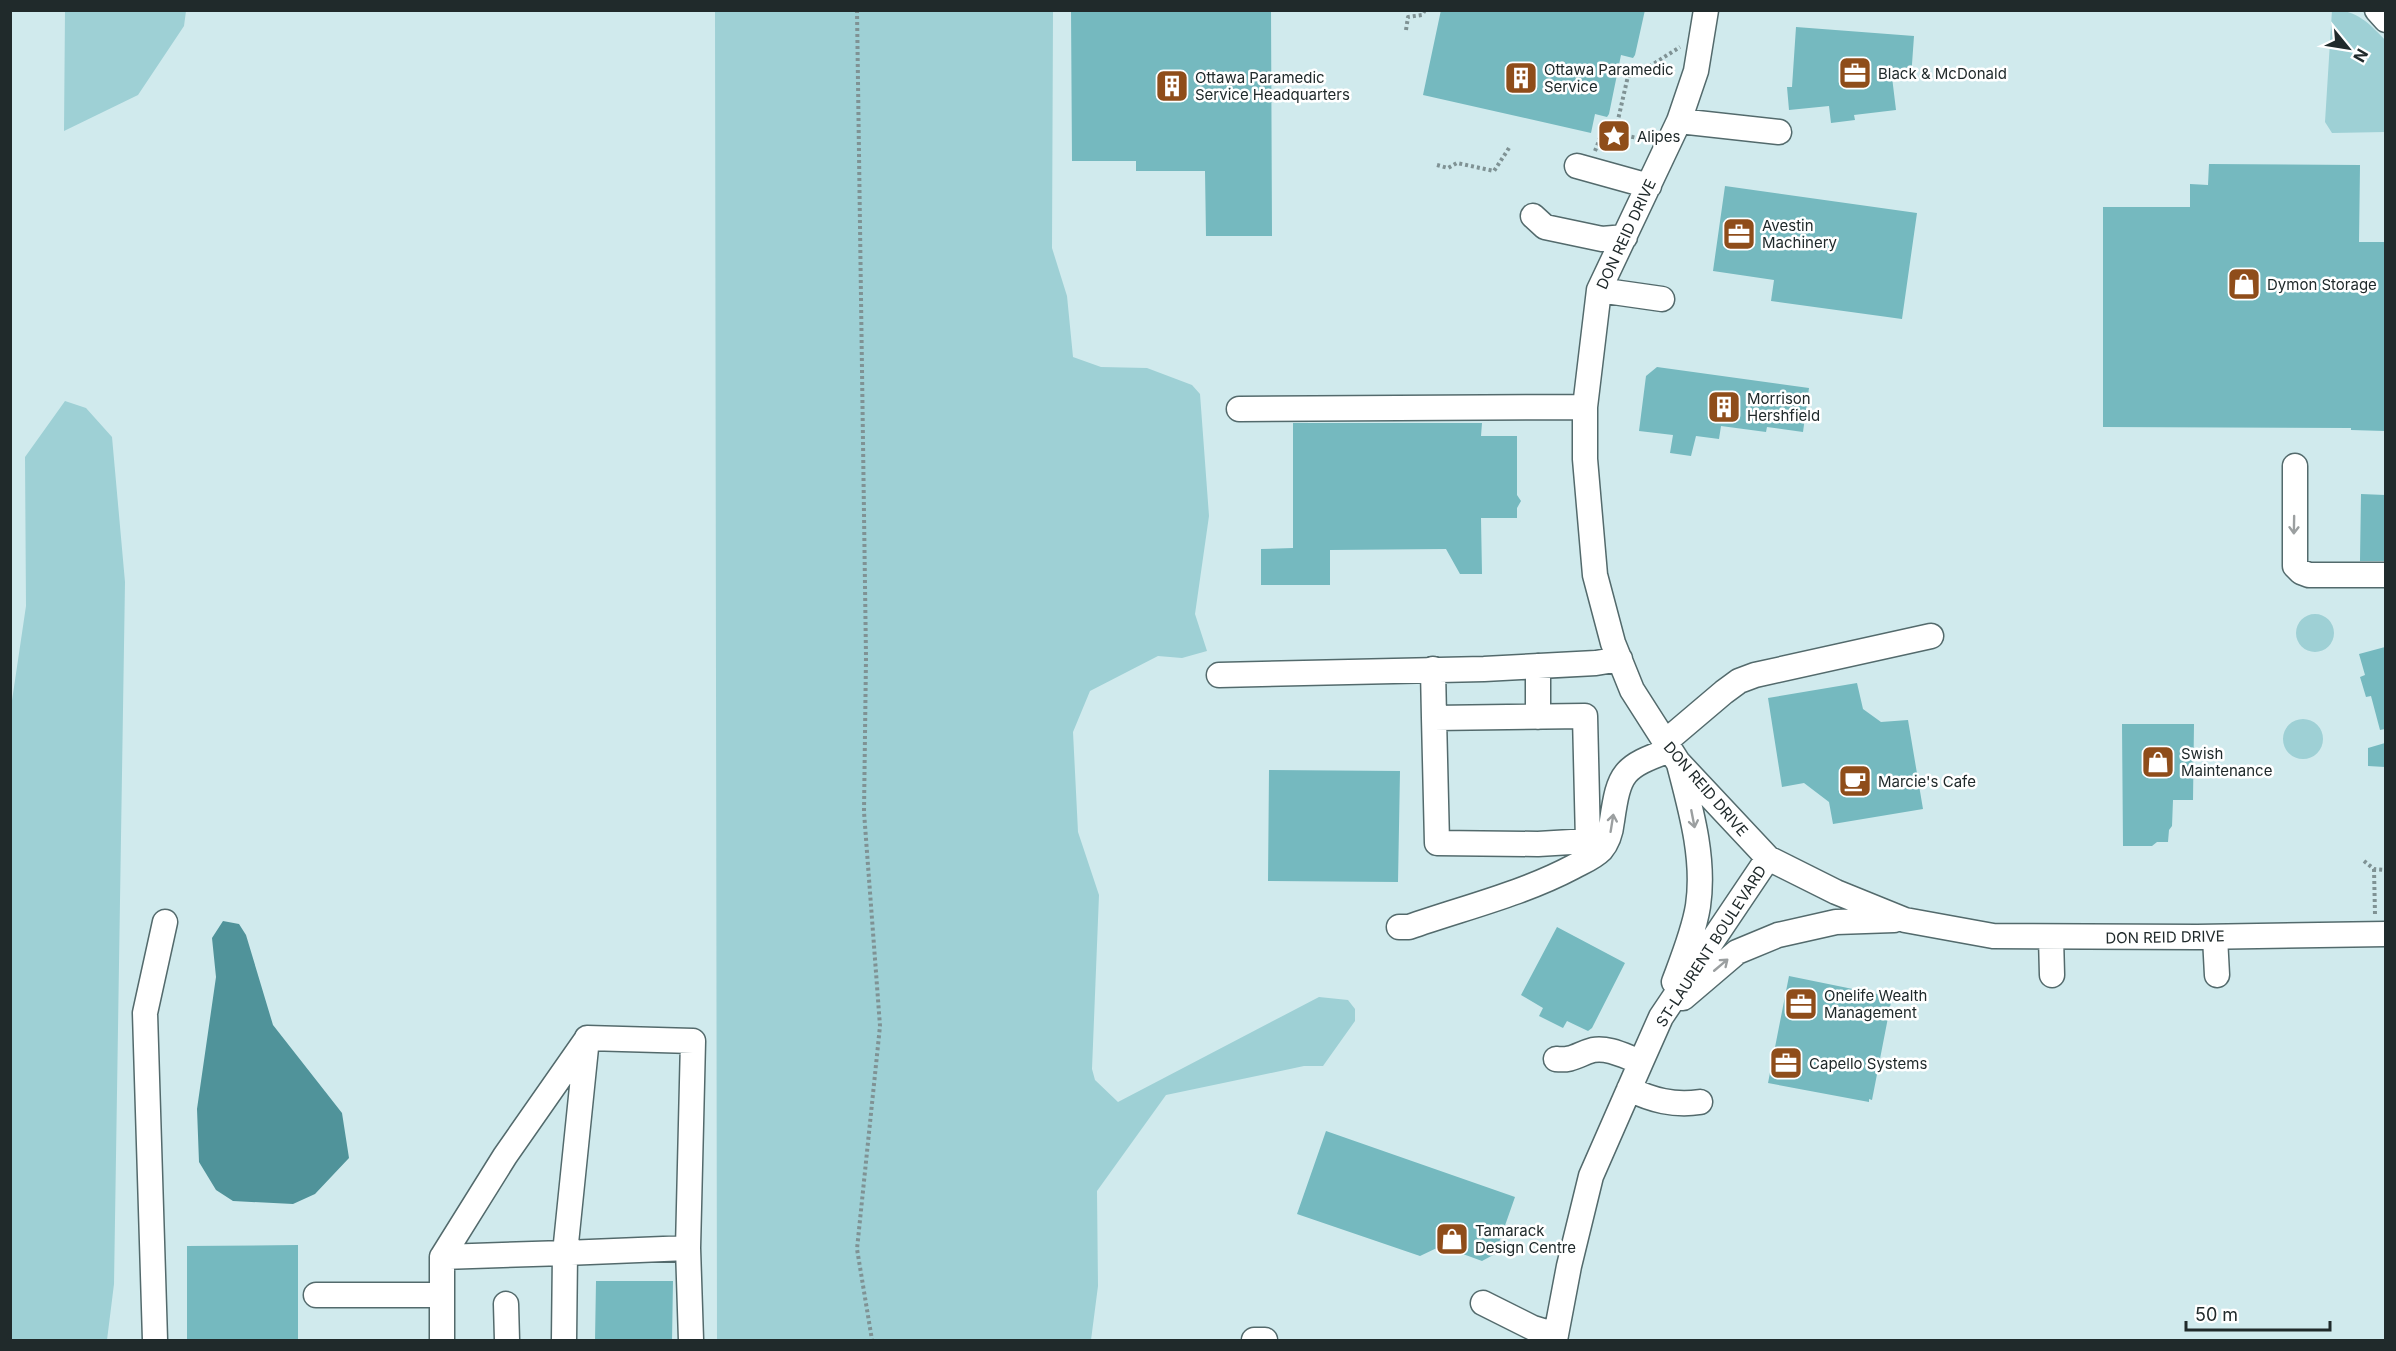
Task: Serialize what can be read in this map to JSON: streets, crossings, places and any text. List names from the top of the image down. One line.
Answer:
{"streets":{"street":["DON REID DRIVE","ST-LAURENT BOULEVARD"]},"crossings":[["DON REID DRIVE","ST-LAURENT BOULEVARD"]],"places":{"office":["Black & McDonald","Avestin Machinery","Onelife Wealth Management","Capello Systems"],"building":["Ottawa Paramedic Service","Ottawa Paramedic Service Headquarters","Morrison Hershfield"],"place":["Alipes"],"shop":["Dymon Storage","Swish Maintenance","Tamarack Design Centre"],"cafe":["Marcie's Cafe"]},"scale_bar":"50 m","north":"bottom right"}
